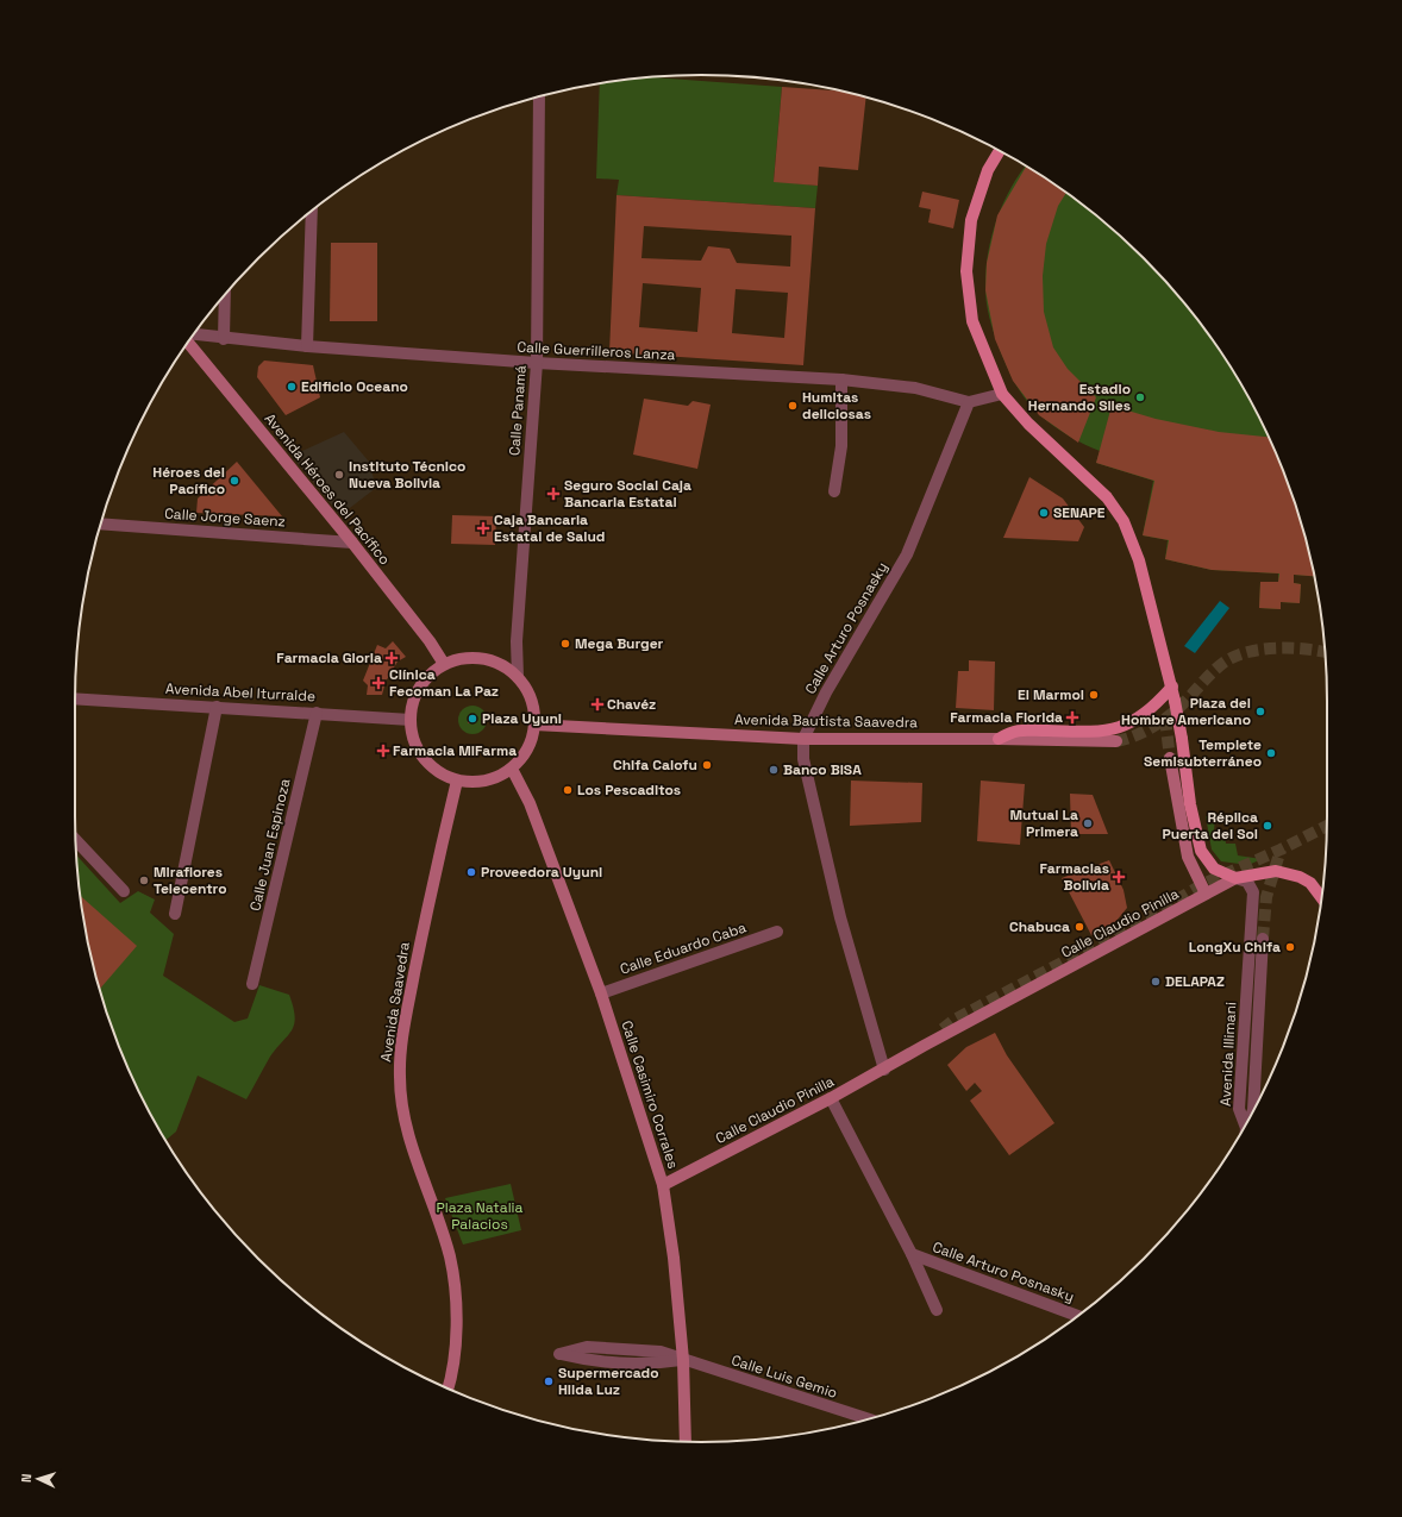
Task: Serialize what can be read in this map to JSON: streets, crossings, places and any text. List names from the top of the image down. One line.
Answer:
{"streets":{"main road":["Avenida Héroes del Pacífico","Avenida Bautista Saavedra","Calle Claudio Pinilla","Avenida Saavedra","Calle Casimiro Corrales"],"street":["Calle Guerrilleros Lanza","Calle Panamá","Calle Jorge Saenz","Calle Arturo Posnasky","Avenida Abel Iturralde","Calle Juan Espinoza","Calle Eduardo Caba","Avenida Illimani","Calle Luis Gemio"]},"crossings":[["Calle Guerrilleros Lanza","Calle Panamá"],["Calle Guerrilleros Lanza","Calle Arturo Posnasky"],["Calle Panamá","Avenida Héroes del Pacífico"],["Calle Panamá","Avenida Abel Iturralde"],["Calle Panamá","Avenida Bautista Saavedra"],["Calle Panamá","Avenida Saavedra"],["Calle Panamá","Calle Casimiro Corrales"],["Avenida Héroes del Pacífico","Calle Jorge Saenz"],["Avenida Héroes del Pacífico","Avenida Abel Iturralde"],["Avenida Héroes del Pacífico","Avenida Bautista Saavedra"],["Avenida Héroes del Pacífico","Avenida Saavedra"],["Avenida Héroes del Pacífico","Calle Casimiro Corrales"],["Calle Arturo Posnasky","Avenida Bautista Saavedra"],["Calle Arturo Posnasky","Calle Claudio Pinilla"],["Avenida Abel Iturralde","Avenida Bautista Saavedra"],["Avenida Abel Iturralde","Calle Juan Espinoza"],["Avenida Abel Iturralde","Avenida Saavedra"],["Avenida Abel Iturralde","Calle Casimiro Corrales"],["Avenida Bautista Saavedra","Avenida Saavedra"],["Avenida Bautista Saavedra","Calle Casimiro Corrales"],["Calle Claudio Pinilla","Avenida Illimani"],["Calle Claudio Pinilla","Calle Casimiro Corrales"],["Calle Eduardo Caba","Calle Casimiro Corrales"],["Avenida Saavedra","Calle Casimiro Corrales"],["Calle Casimiro Corrales","Calle Luis Gemio"]],"parks":["Plaza Natalia Palacios"],"places":{"other":["Edificio Oceano","Estadio Hernando Siles","Humitas deliciosas","Instituto Técnico Nueva Bolivia","Héroes del Pacífico","SENAPE","Mega Burger","El Marmol","Plaza del Hombre Americano","Plaza Uyuni","Templete Semisubterráneo","Chifa Calofu","Banco BISA","Los Pescaditos","Mutual La Primera","Réplica Puerta del Sol","Proveedora Uyuni","Miraflores Telecentro","Chabuca","LongXu Chifa","DELAPAZ","Supermercado Hilda Luz"],"health":["Seguro Social Caja Bancaria Estatal","Caja Bancaria Estatal de Salud","Farmacia Gloria","Clínica Fecoman La Paz","Chavéz","Farmacia Florida","Farmacia MiFarma","Farmacias Bolivia"]},"north":"left"}
